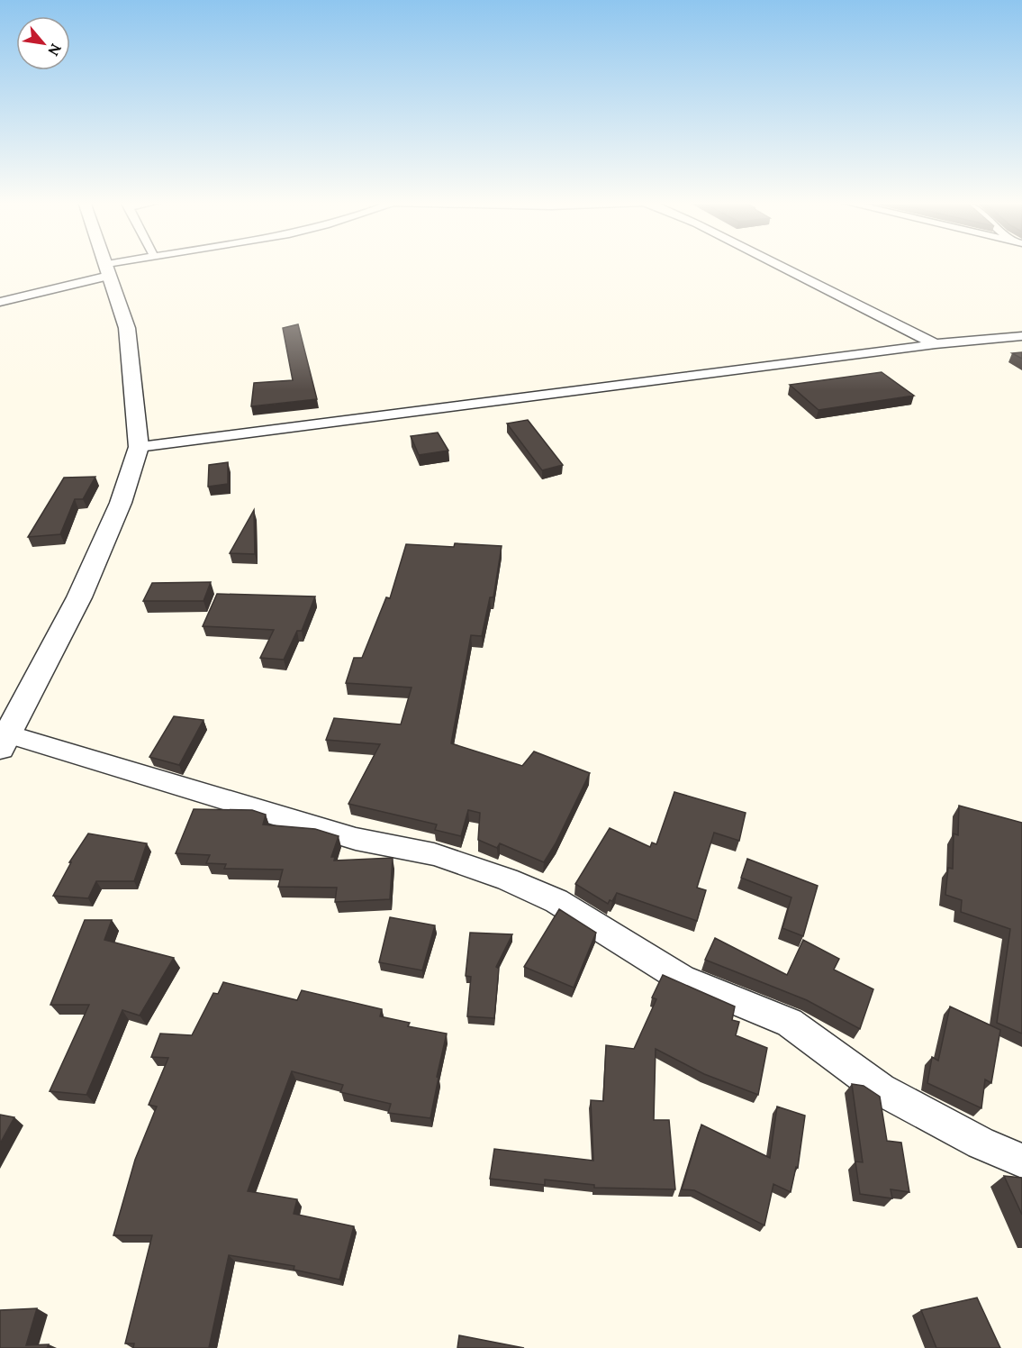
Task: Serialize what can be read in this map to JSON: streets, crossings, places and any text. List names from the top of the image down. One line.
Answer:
{"north":"bottom right"}
